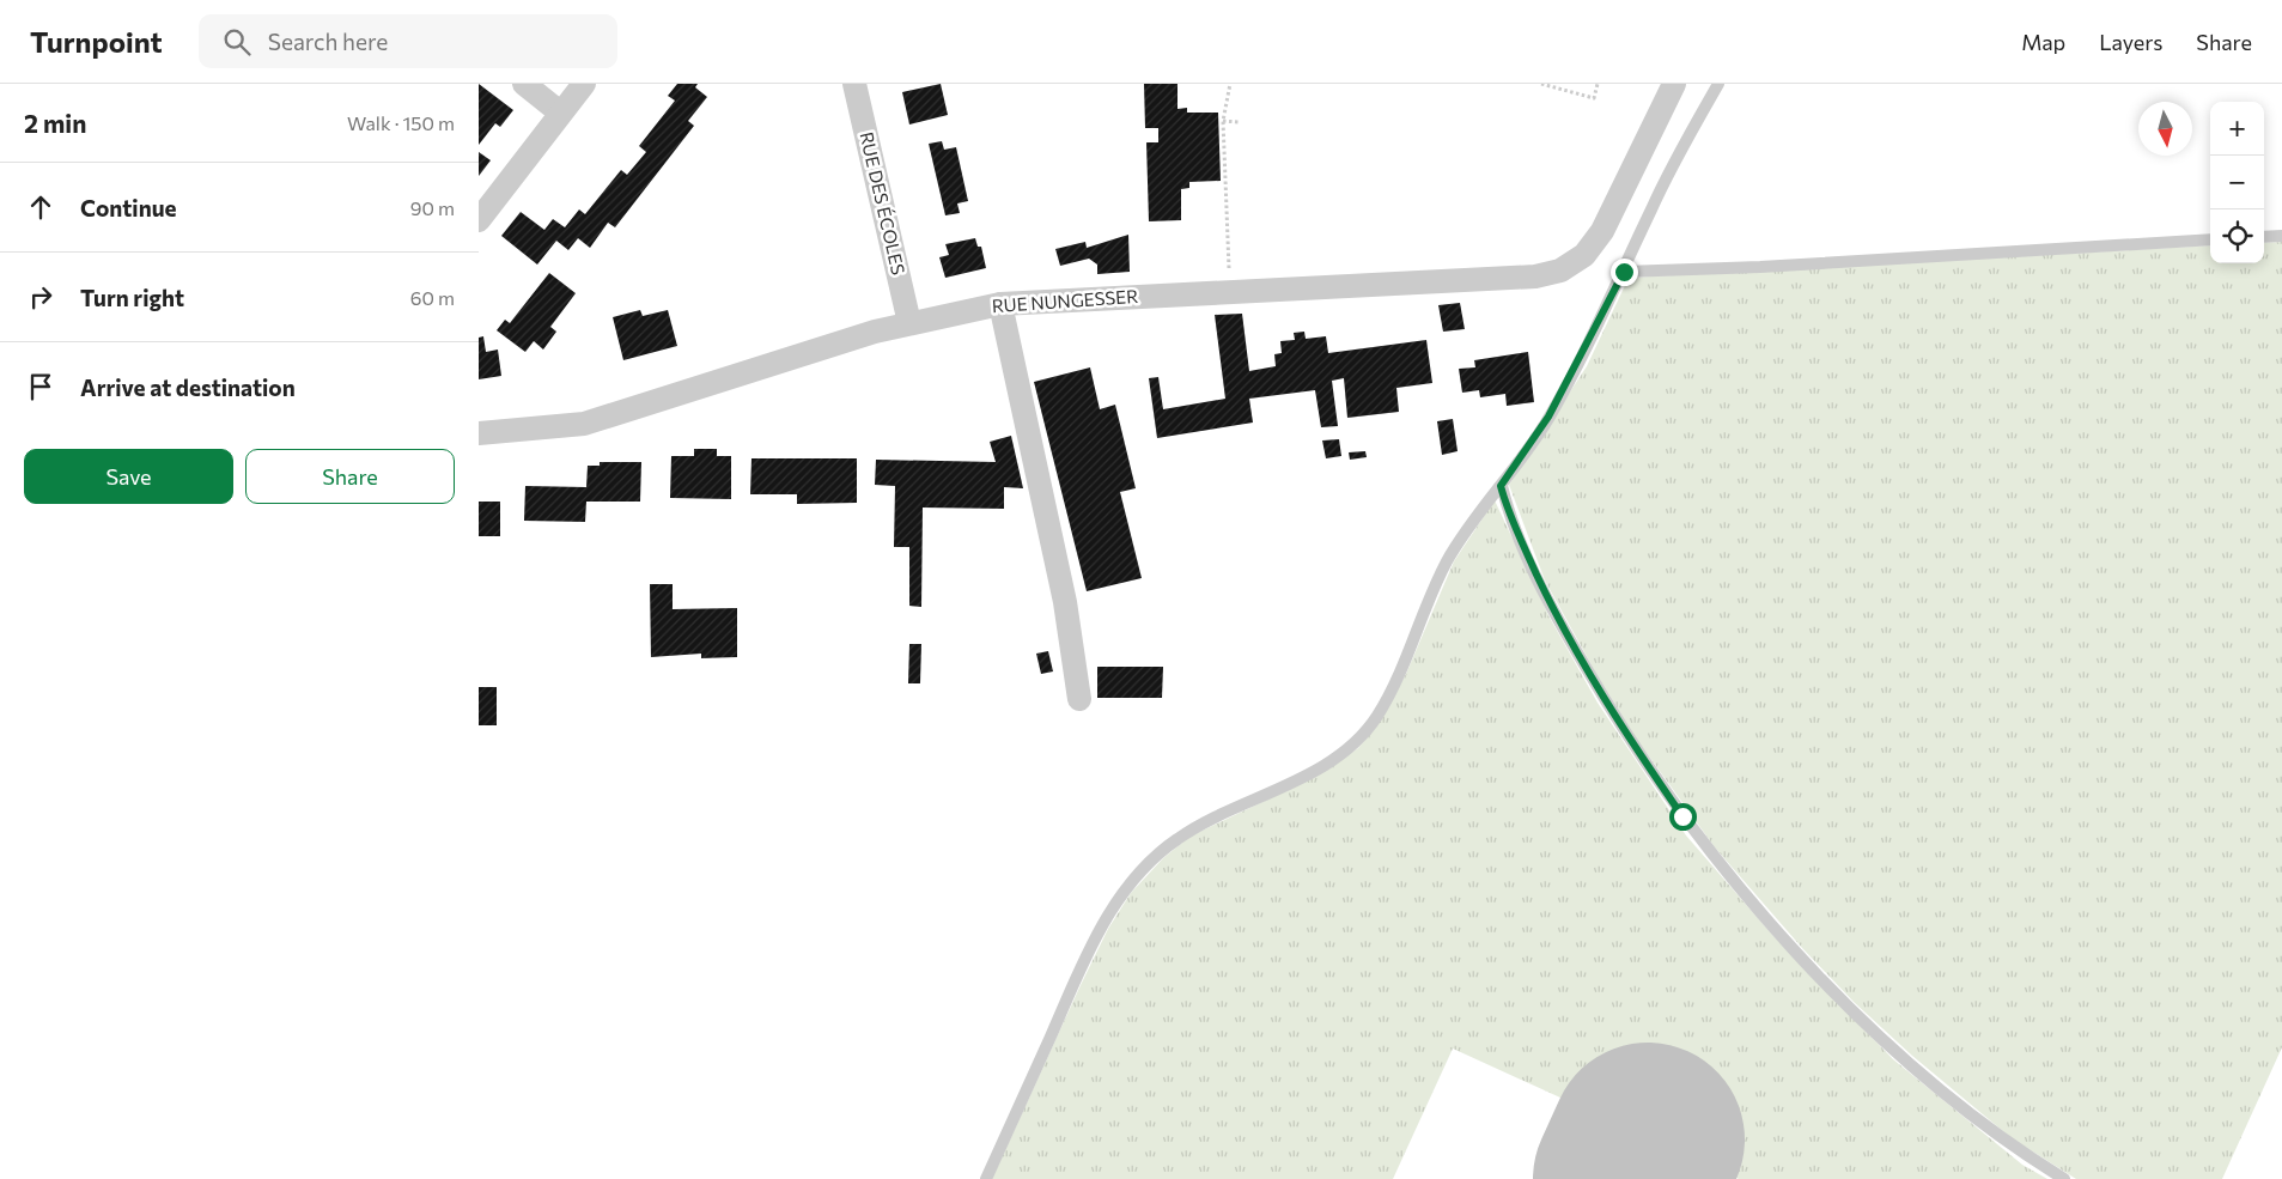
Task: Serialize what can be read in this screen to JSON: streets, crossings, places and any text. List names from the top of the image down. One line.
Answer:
{"streets":{"street":["RUE DES ÉCOLES","RUE NUNGESSER"]},"crossings":[["RUE DES ÉCOLES","RUE NUNGESSER"]],"north":"bottom","page":{"header":"Turnpoint","search":"Search here","nav":["Map","Layers","Share"],"heading":["2 min","Walk · 150 m"],"map_buttons":["+","−"],"list":[["Continue","90 m"],["Turn right","60 m"],"Arrive at destination"],"buttons":["Save","Share"]}}
